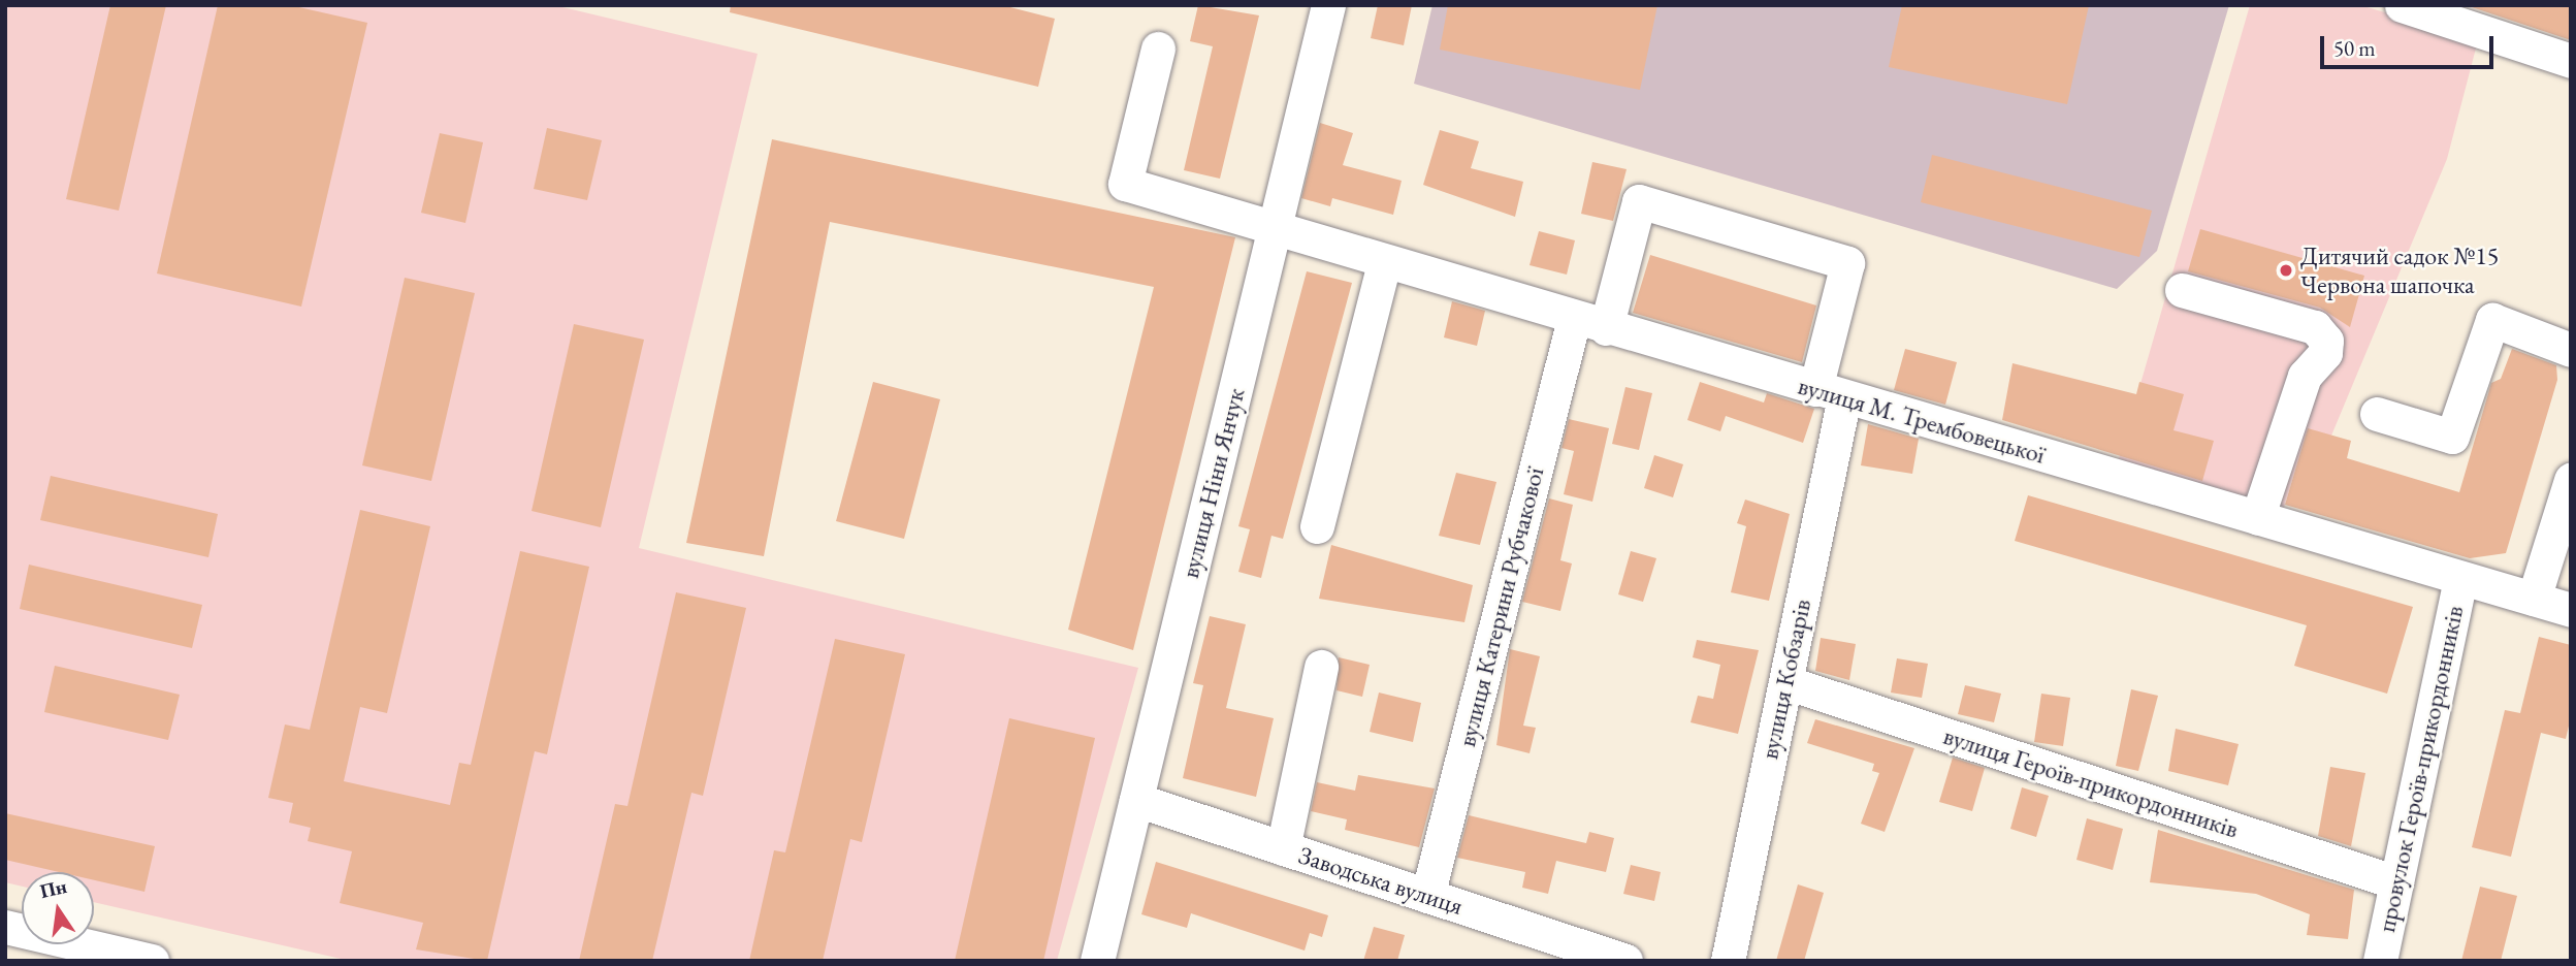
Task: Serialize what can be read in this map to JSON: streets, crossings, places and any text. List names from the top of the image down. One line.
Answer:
{"streets":{"street":["вулиця М. Трембовецької","вулиця Ніни Янчук","вулиця Катерини Рубчакової","вулиця Кобзарів","провулок Героїв-прикордонників","вулиця Героїв-прикордонників","Заводська вулиця"]},"crossings":[["вулиця М. Трембовецької","вулиця Ніни Янчук"],["вулиця М. Трембовецької","вулиця Катерини Рубчакової"],["вулиця М. Трембовецької","вулиця Кобзарів"],["вулиця М. Трембовецької","провулок Героїв-прикордонників"],["вулиця Ніни Янчук","Заводська вулиця"],["вулиця Катерини Рубчакової","вулиця Кобзарів"],["вулиця Катерини Рубчакової","Заводська вулиця"],["вулиця Кобзарів","вулиця Героїв-прикордонників"],["провулок Героїв-прикордонників","вулиця Героїв-прикордонників"]],"places":["Дитячий садок №15 Червона шапочка"],"scale_bar":"50 m","north":"top"}
